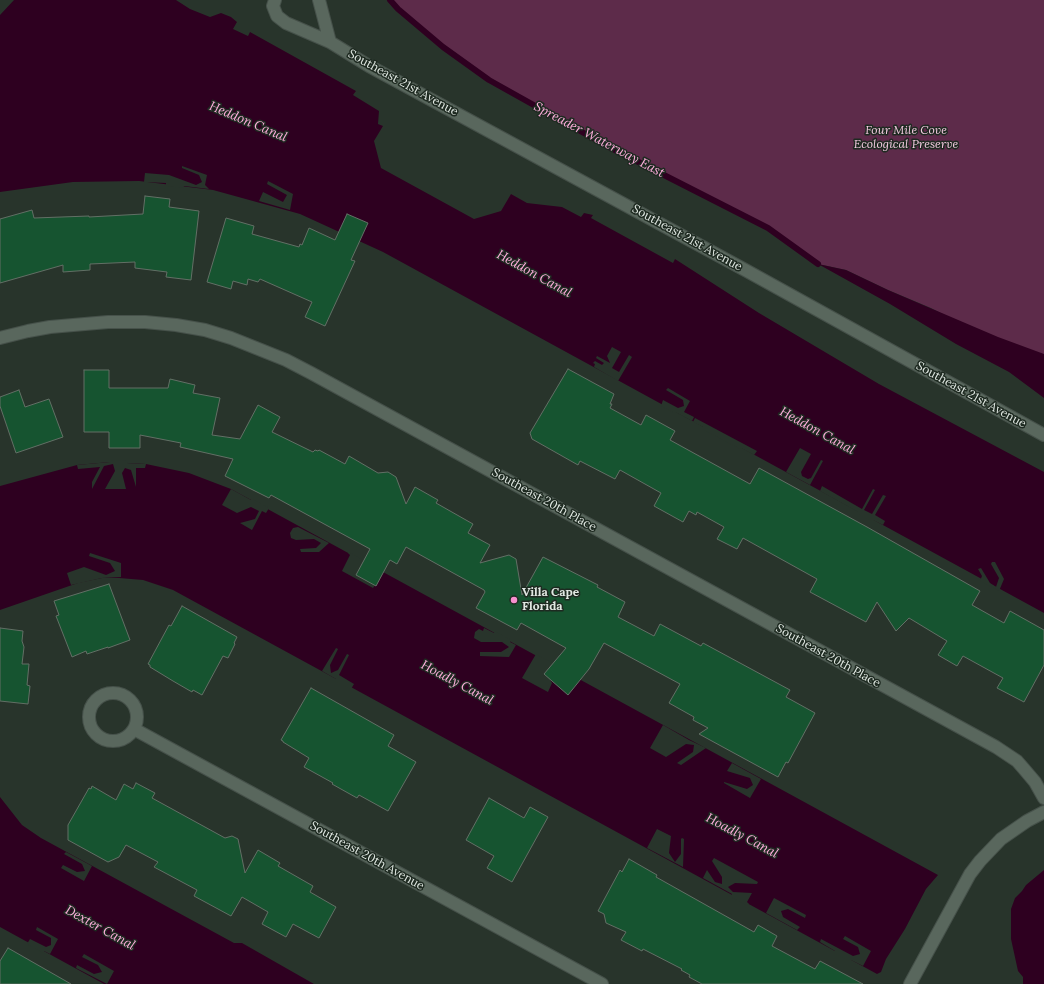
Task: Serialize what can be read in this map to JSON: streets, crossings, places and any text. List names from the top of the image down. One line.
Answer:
{"streets":{"street":["Southeast 21st Avenue","Southeast 20th Place","Southeast 20th Avenue"]},"water":["Heddon Canal","Spreader Waterway East","Hoadly Canal","Dexter Canal"],"parks":["Four Mile Cove Ecological Preserve"],"places":["Villa Cape Florida"]}
